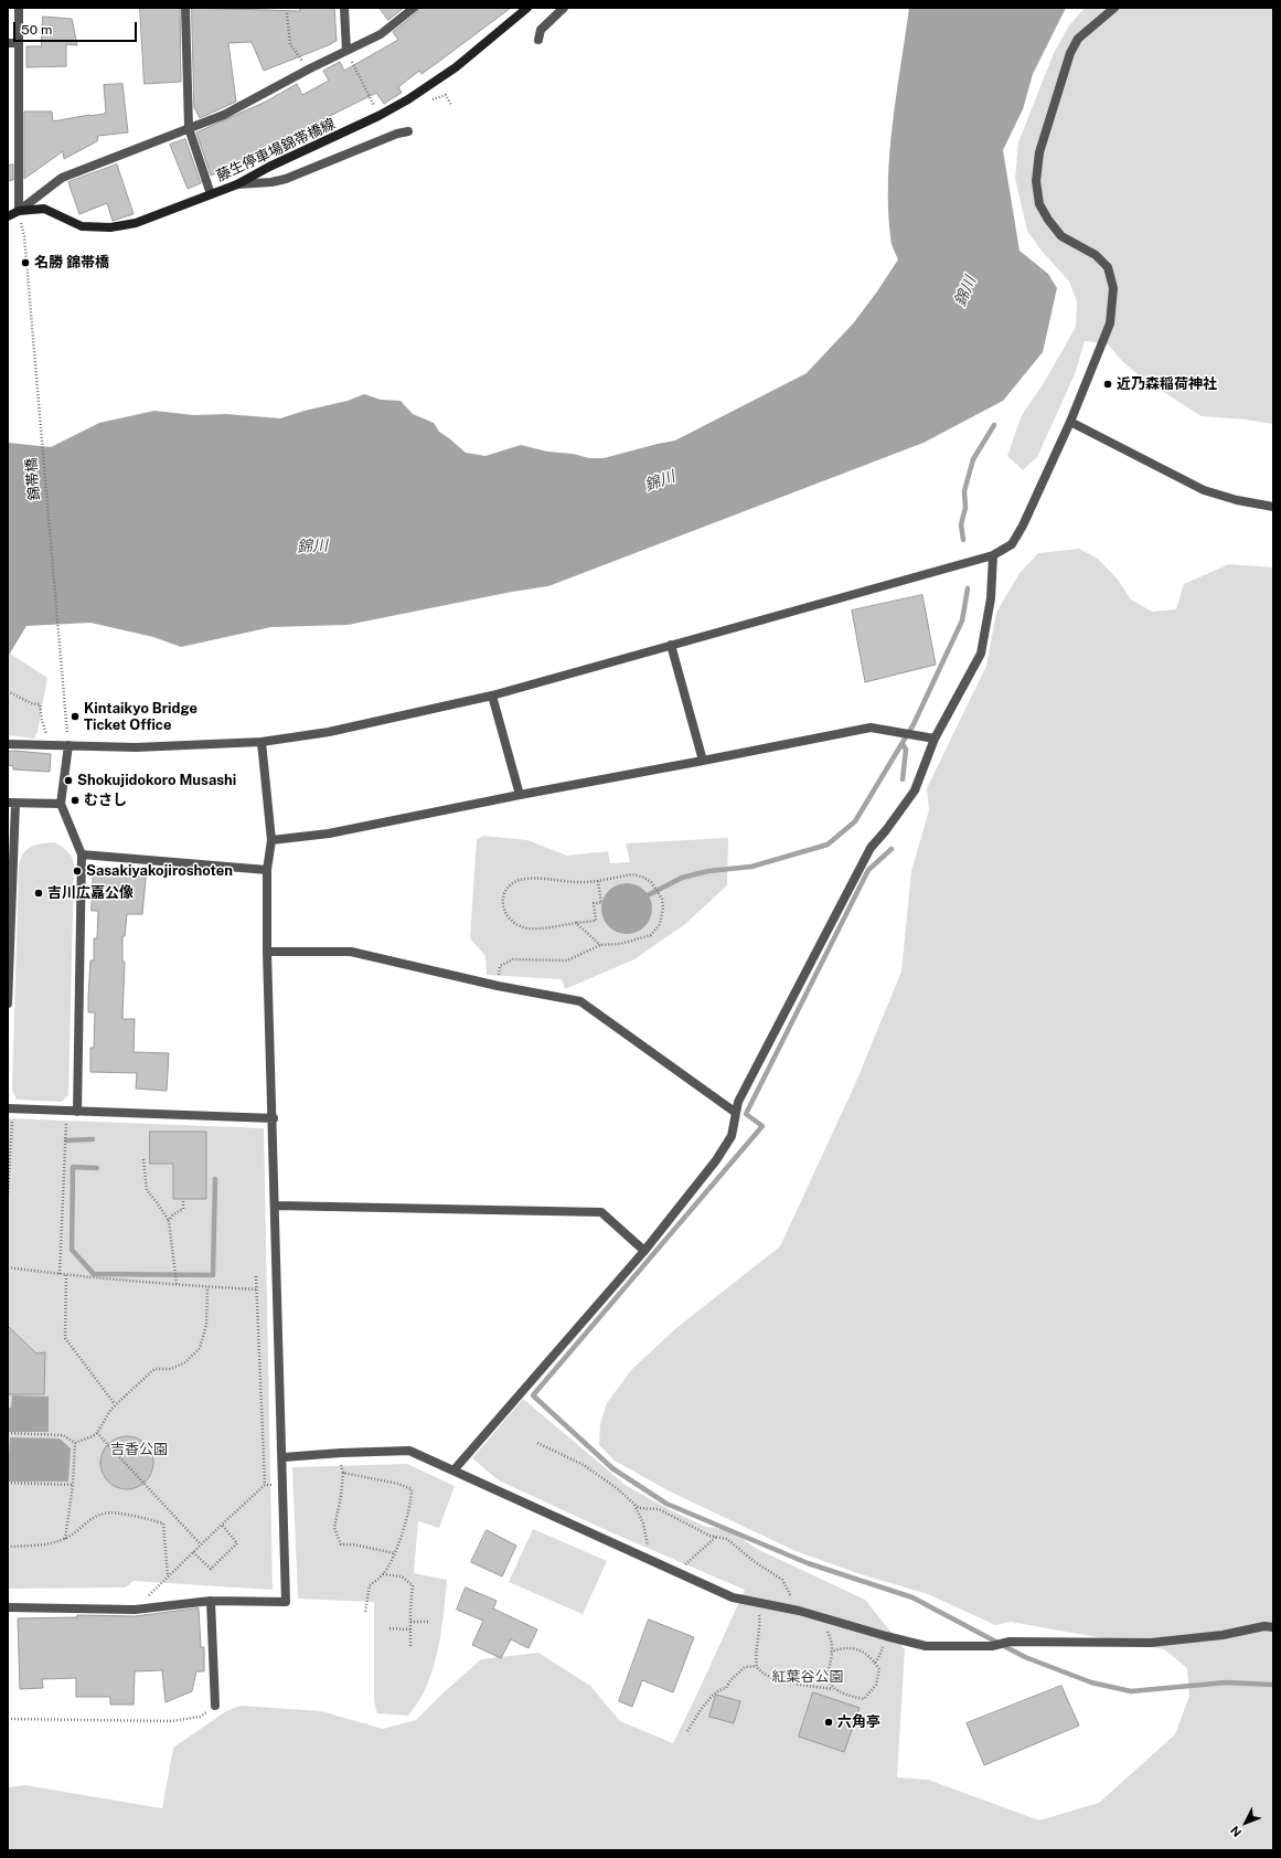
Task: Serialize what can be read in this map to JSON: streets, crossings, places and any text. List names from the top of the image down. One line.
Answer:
{"streets":{"main road":["藤生停車場錦帯橋線"],"path":["錦帯橋"]},"water":["錦川"],"parks":["吉香公園","紅葉谷公園"],"places":["名勝 錦帯橋","近乃森稲荷神社","Kintaikyo Bridge Ticket Office","Shokujidokoro Musashi","むさし","Sasakiyakojiroshoten","吉川広嘉公像","六角亭"],"scale_bar":"50 m","north":"bottom left"}
